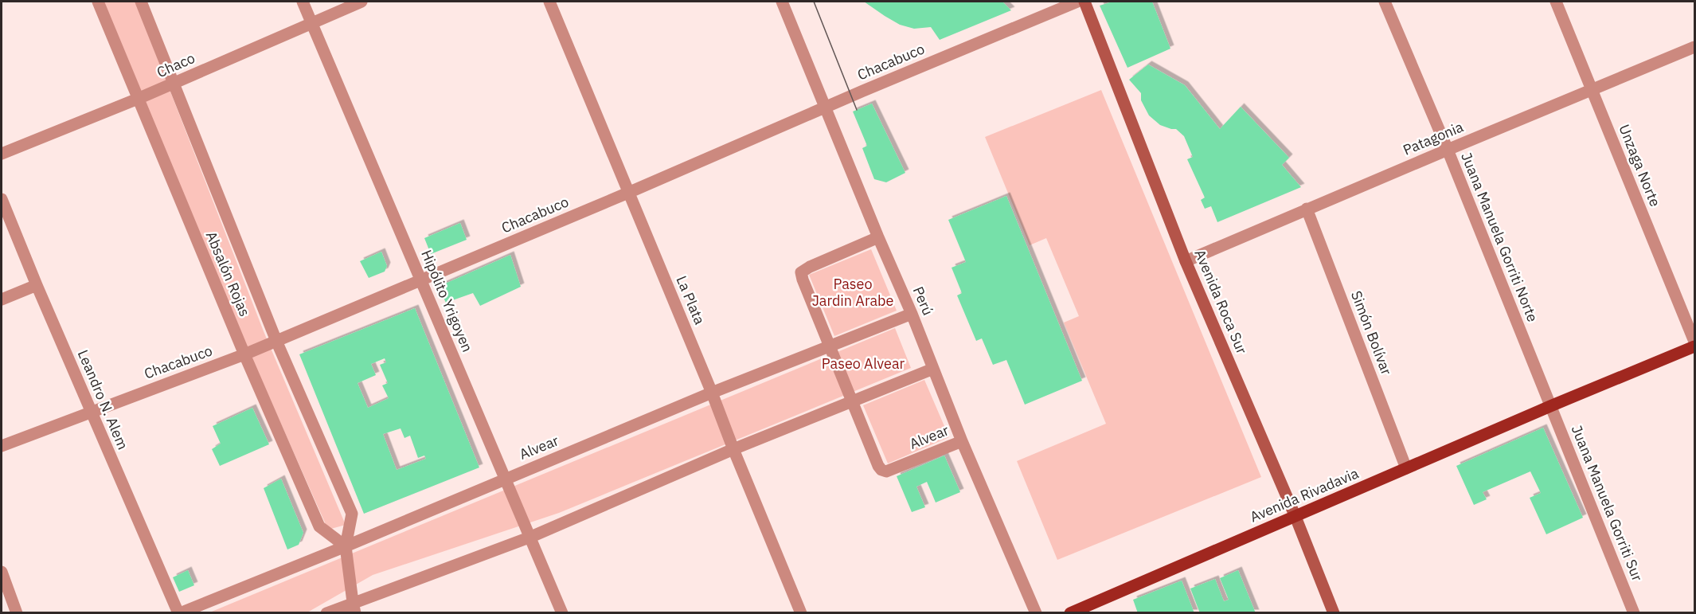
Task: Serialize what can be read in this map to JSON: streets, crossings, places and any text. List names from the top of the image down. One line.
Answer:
{"streets":{"main road":["Avenida Roca Sur","Avenida Rivadavia"],"street":["Chacabuco","Chaco","Patagonia","Unzaga Norte","Juana Manuela Gorriti Norte","Absalón Rojas","La Plata","Hipólito Yrigoyen","Perú","Simón Bolívar","Leandro N. Alem","Alvear","Juana Manuela Gorriti Sur"]},"crossings":[["Chacabuco","Absalón Rojas"],["Chacabuco","La Plata"],["Chacabuco","Hipólito Yrigoyen"],["Chacabuco","Perú"],["Chacabuco","Leandro N. Alem"],["Chaco","Absalón Rojas"],["Chaco","Hipólito Yrigoyen"],["Patagonia","Unzaga Norte"],["Patagonia","Juana Manuela Gorriti Norte"],["Patagonia","Avenida Roca Sur"],["Patagonia","Simón Bolívar"],["Juana Manuela Gorriti Norte","Avenida Rivadavia"],["Juana Manuela Gorriti Norte","Juana Manuela Gorriti Sur"],["Absalón Rojas","Alvear"],["La Plata","Alvear"],["Hipólito Yrigoyen","Alvear"],["Perú","Alvear"],["Avenida Roca Sur","Avenida Rivadavia"],["Simón Bolívar","Avenida Rivadavia"],["Leandro N. Alem","Alvear"],["Avenida Rivadavia","Juana Manuela Gorriti Sur"]],"parks":["Paseo Jardin Arabe","Paseo Alvear"]}
